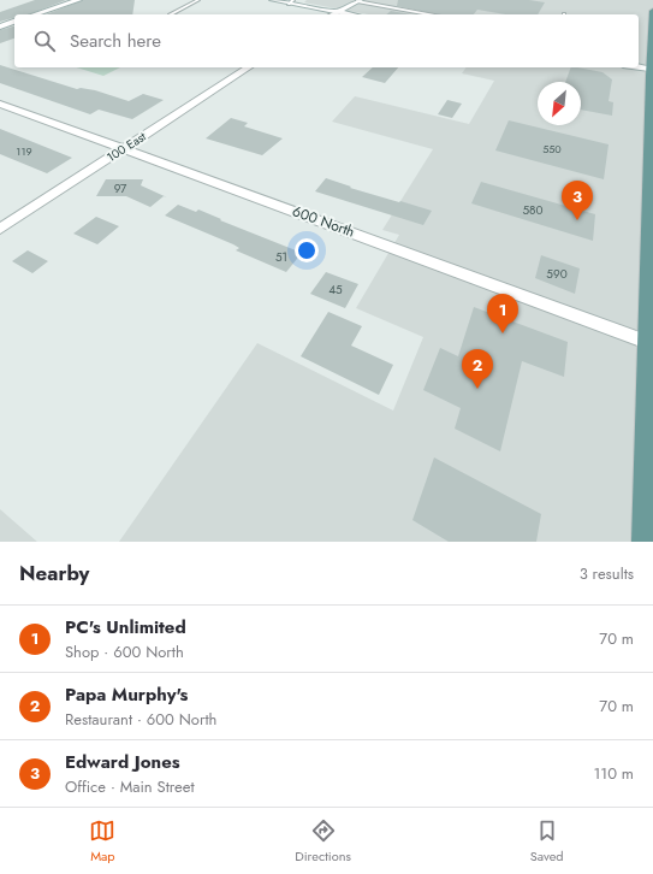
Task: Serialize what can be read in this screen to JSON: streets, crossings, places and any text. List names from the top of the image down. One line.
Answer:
{"streets":{"street":["100 East","600 North"]},"crossings":[["100 East","600 North"]],"house_numbers":["550","119","97","580","51","590","45"],"north":"bottom left","page":{"search":"Search here","pins":["3","1","2"],"heading":["Nearby","3 results"],"list":[{"mark":"1","name":"PC's Unlimited","note":"Shop · 600 North","value":"70 m"},{"mark":"2","name":"Papa Murphy's","note":"Restaurant · 600 North","value":"70 m"},{"mark":"3","name":"Edward Jones","note":"Office · Main Street","value":"110 m"}],"nav":["Map","Directions","Saved"]}}
